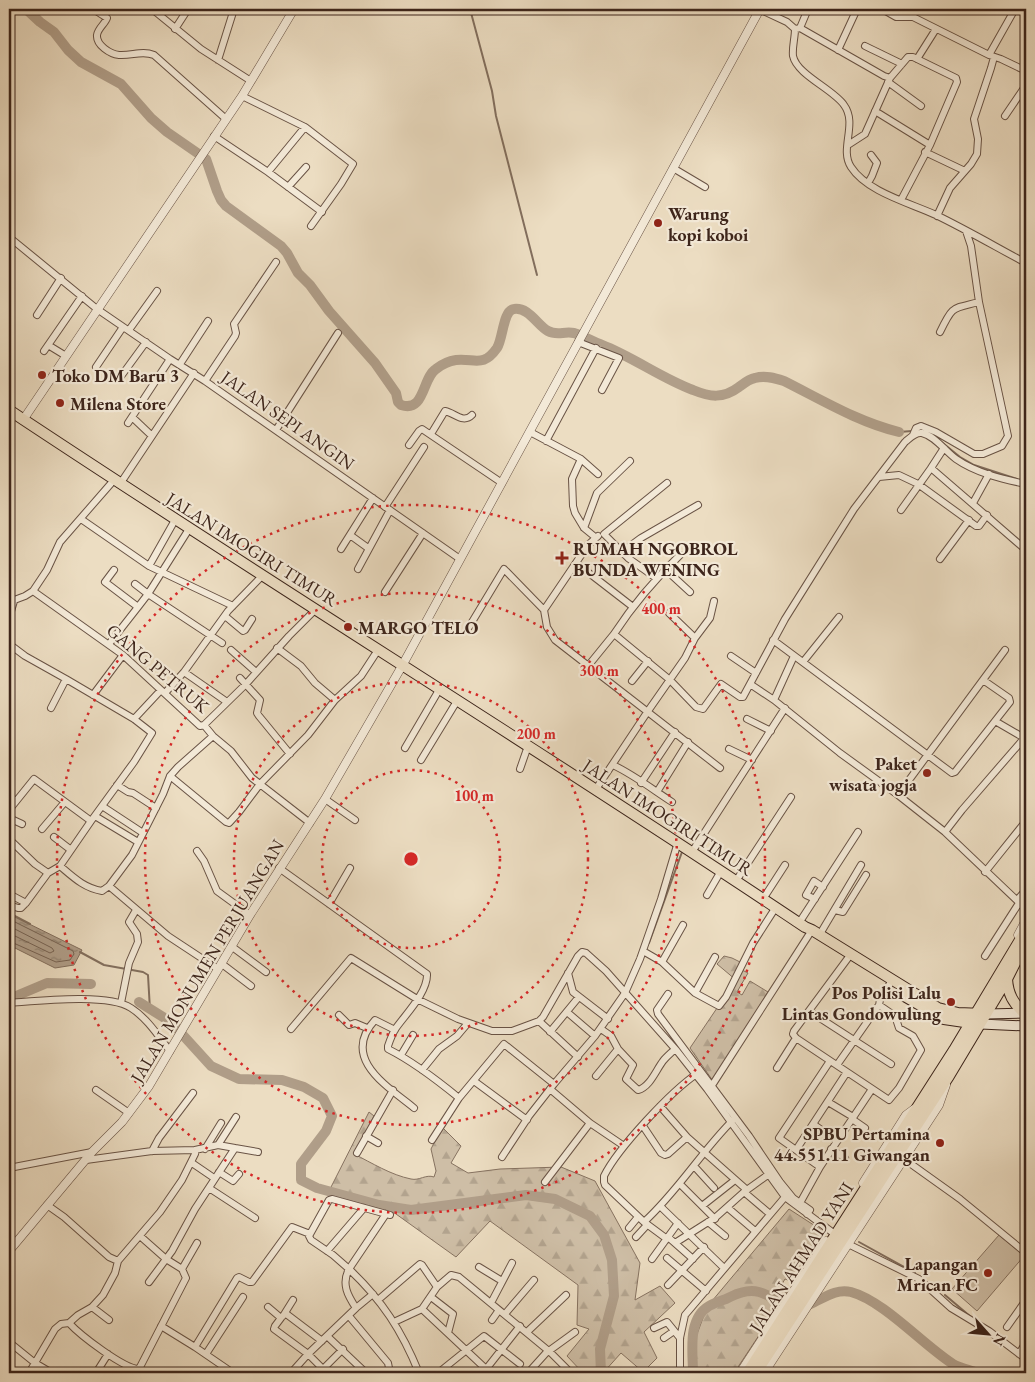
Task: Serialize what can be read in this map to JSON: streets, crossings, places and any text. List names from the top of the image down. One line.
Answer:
{"streets":{"main road":["JALAN IMOGIRI TIMUR","JALAN AHMAD YANI"],"street":["JALAN SEPI ANGIN","GANG PETRUK","JALAN MONUMEN PERJUANGAN"]},"crossings":[["JALAN SEPI ANGIN","JALAN MONUMEN PERJUANGAN"],["JALAN IMOGIRI TIMUR","GANG PETRUK"],["JALAN IMOGIRI TIMUR","JALAN MONUMEN PERJUANGAN"],["JALAN IMOGIRI TIMUR","JALAN AHMAD YANI"]],"places":{"other":["Warung kopi koboi","Toko DM Baru 3","Milena Store","MARGO TELO","Paket wisata jogja","Pos Polisi Lalu Lintas Gondowulung","SPBU Pertamina 44.551.11 Giwangan","Lapangan Mrican FC"],"health":["RUMAH NGOBROL BUNDA WENING"]},"north":"bottom right","rings":["400 m","300 m","200 m","100 m"]}
